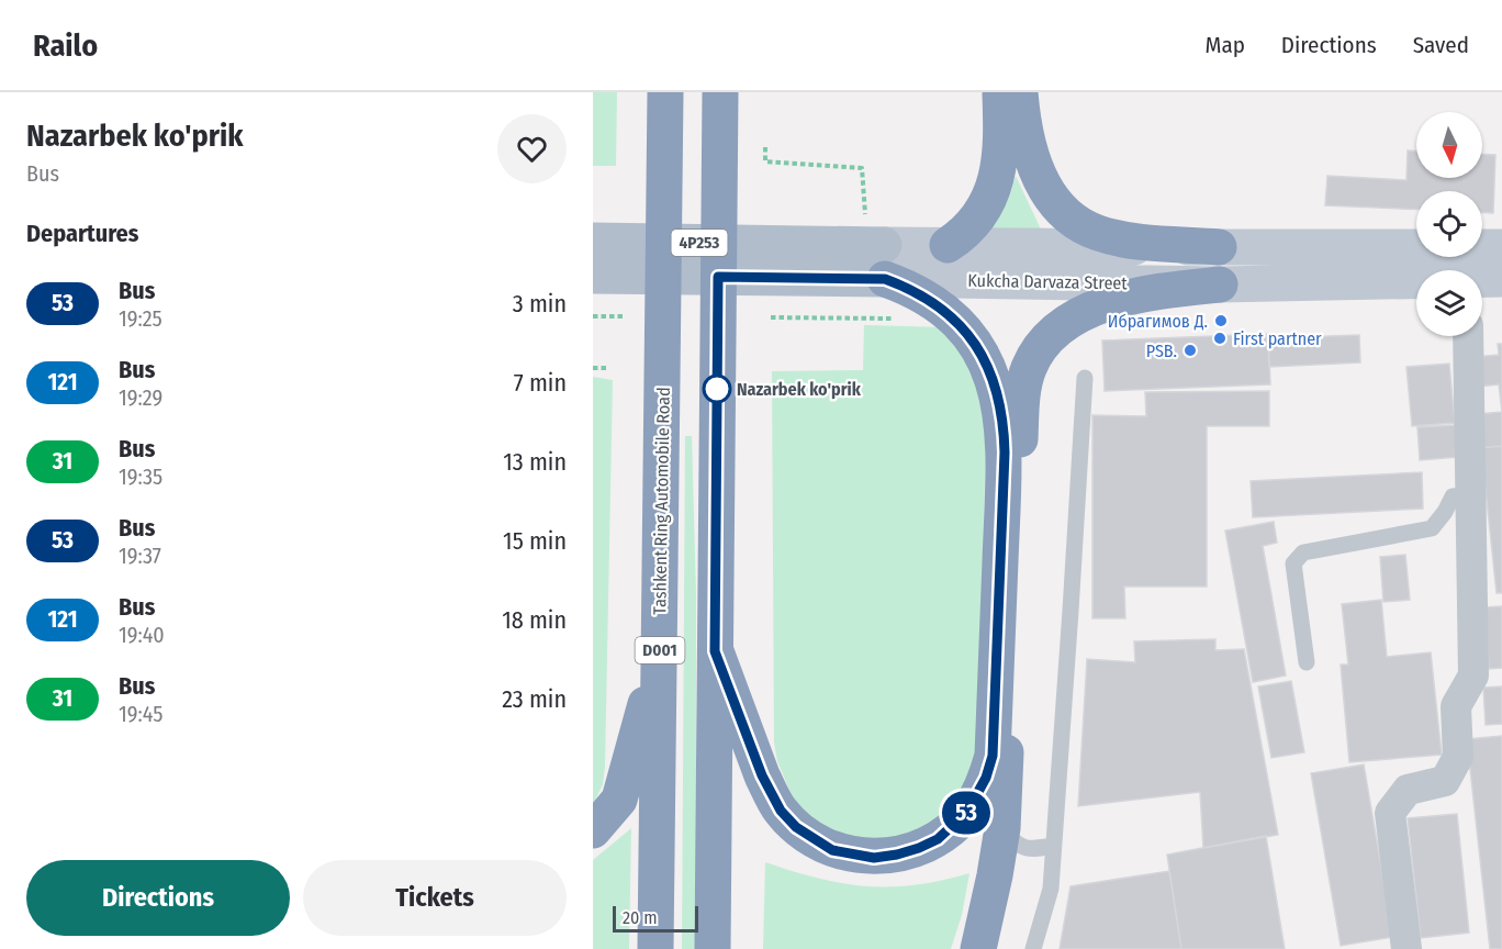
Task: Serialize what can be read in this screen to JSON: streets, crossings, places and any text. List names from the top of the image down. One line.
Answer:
{"streets":{"highway":["Tashkent Ring Automobile Road","D001"],"main road":["4Р253","Kukcha Darvaza Street"]},"places":["Ибрагимов Д.","First partner","PSB.","Nazarbek ko'prik"],"lines":["bus line 53"],"scale_bar":"20 m","north":"bottom","page":{"header":"Railo","nav":["Map","Directions","Saved"],"heading":[["Nazarbek ko'prik","Bus"],"Departures"],"on_map":"53","list":[{"mark":"53","name":"Bus","note":"19:25","value":"3 min"},{"mark":"121","name":"Bus","note":"19:29","value":"7 min"},{"mark":"31","name":"Bus","note":"19:35","value":"13 min"},{"mark":"53","name":"Bus","note":"19:37","value":"15 min"},{"mark":"121","name":"Bus","note":"19:40","value":"18 min"},{"mark":"31","name":"Bus","note":"19:45","value":"23 min"}],"buttons":["Directions","Tickets"],"scale":"20 m"}}
